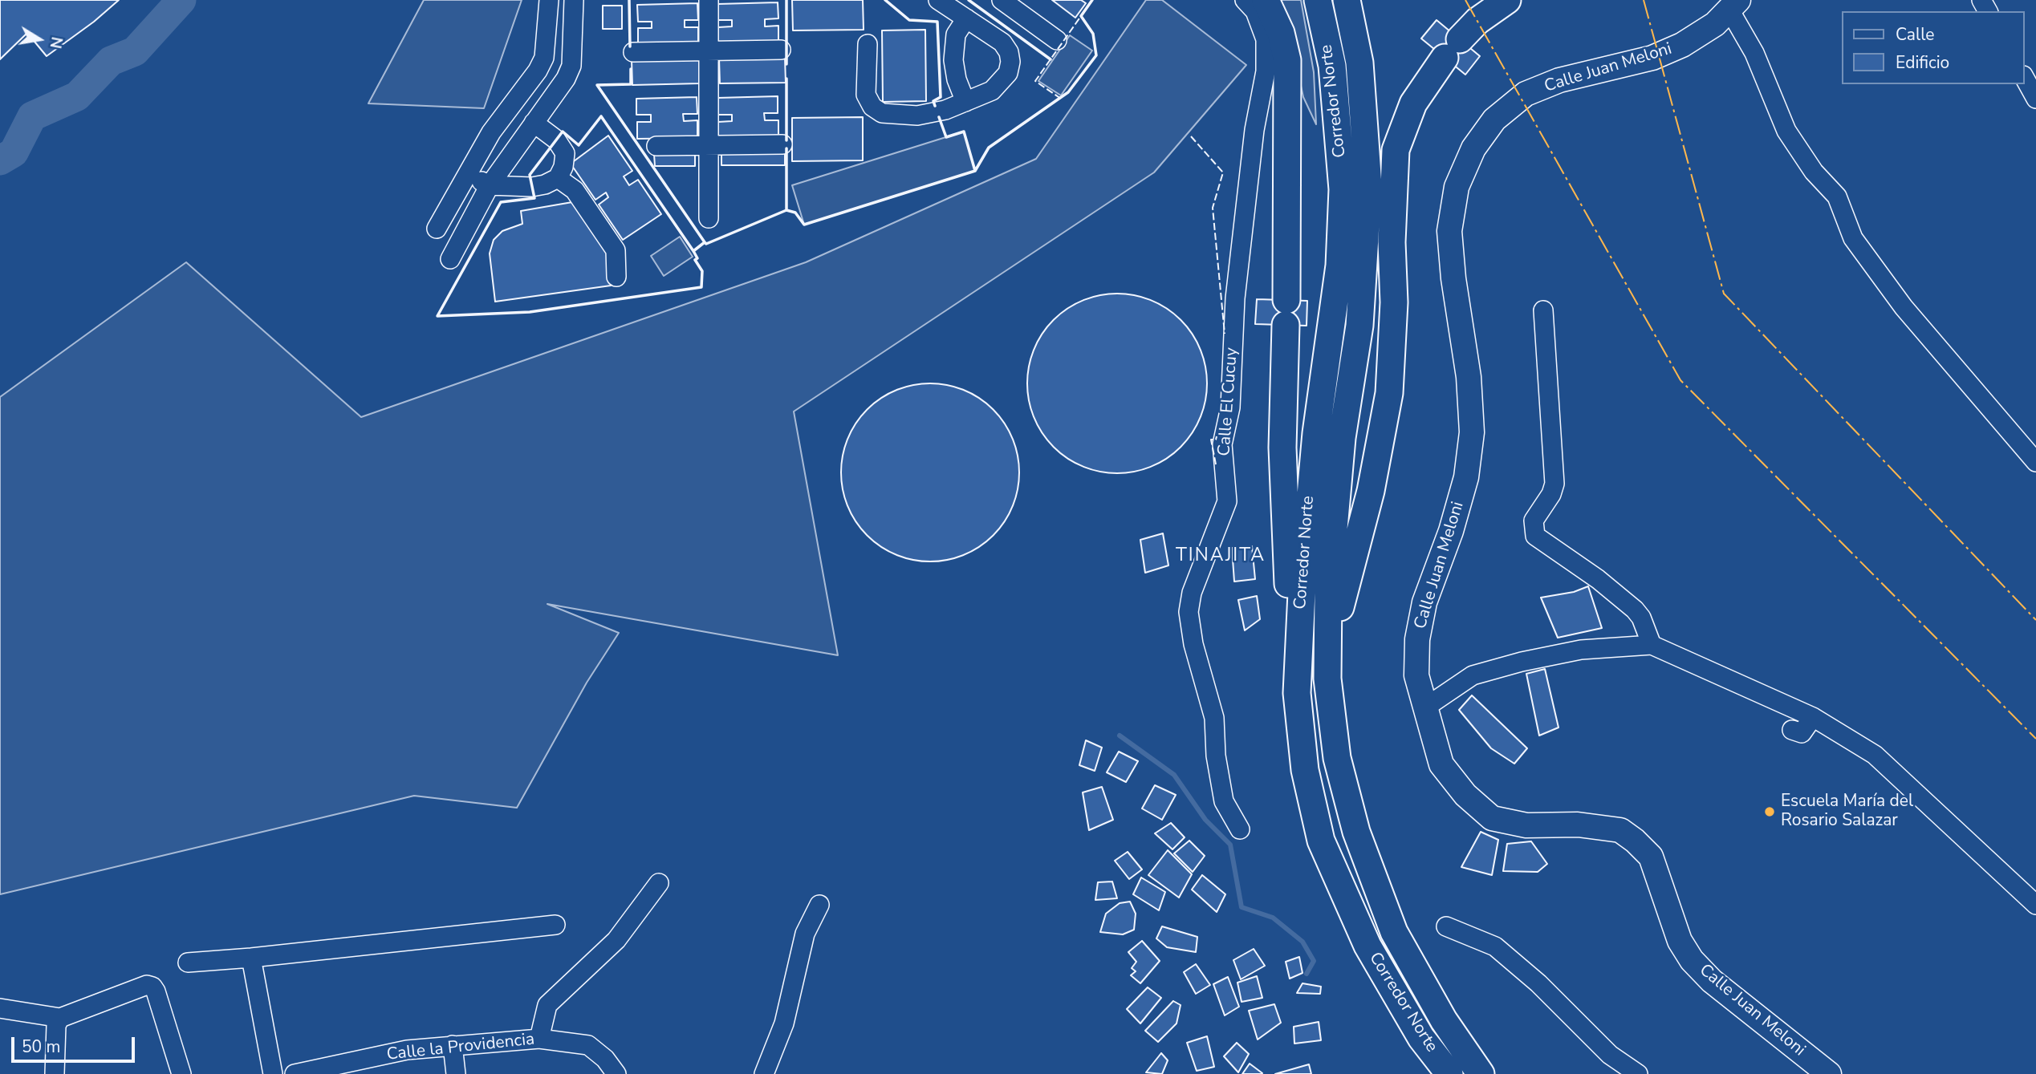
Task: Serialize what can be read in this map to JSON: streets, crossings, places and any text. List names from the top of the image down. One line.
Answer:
{"streets":{"highway":["Corredor Norte"],"main road":["Calle Juan Meloni"],"street":["Calle El Cucuy","Calle la Providencia"]},"districts":["TINAJITA"],"places":["Escuela María del Rosario Salazar"],"legend":["Calle","Edificio"],"scale_bar":"50 m","north":"right"}
